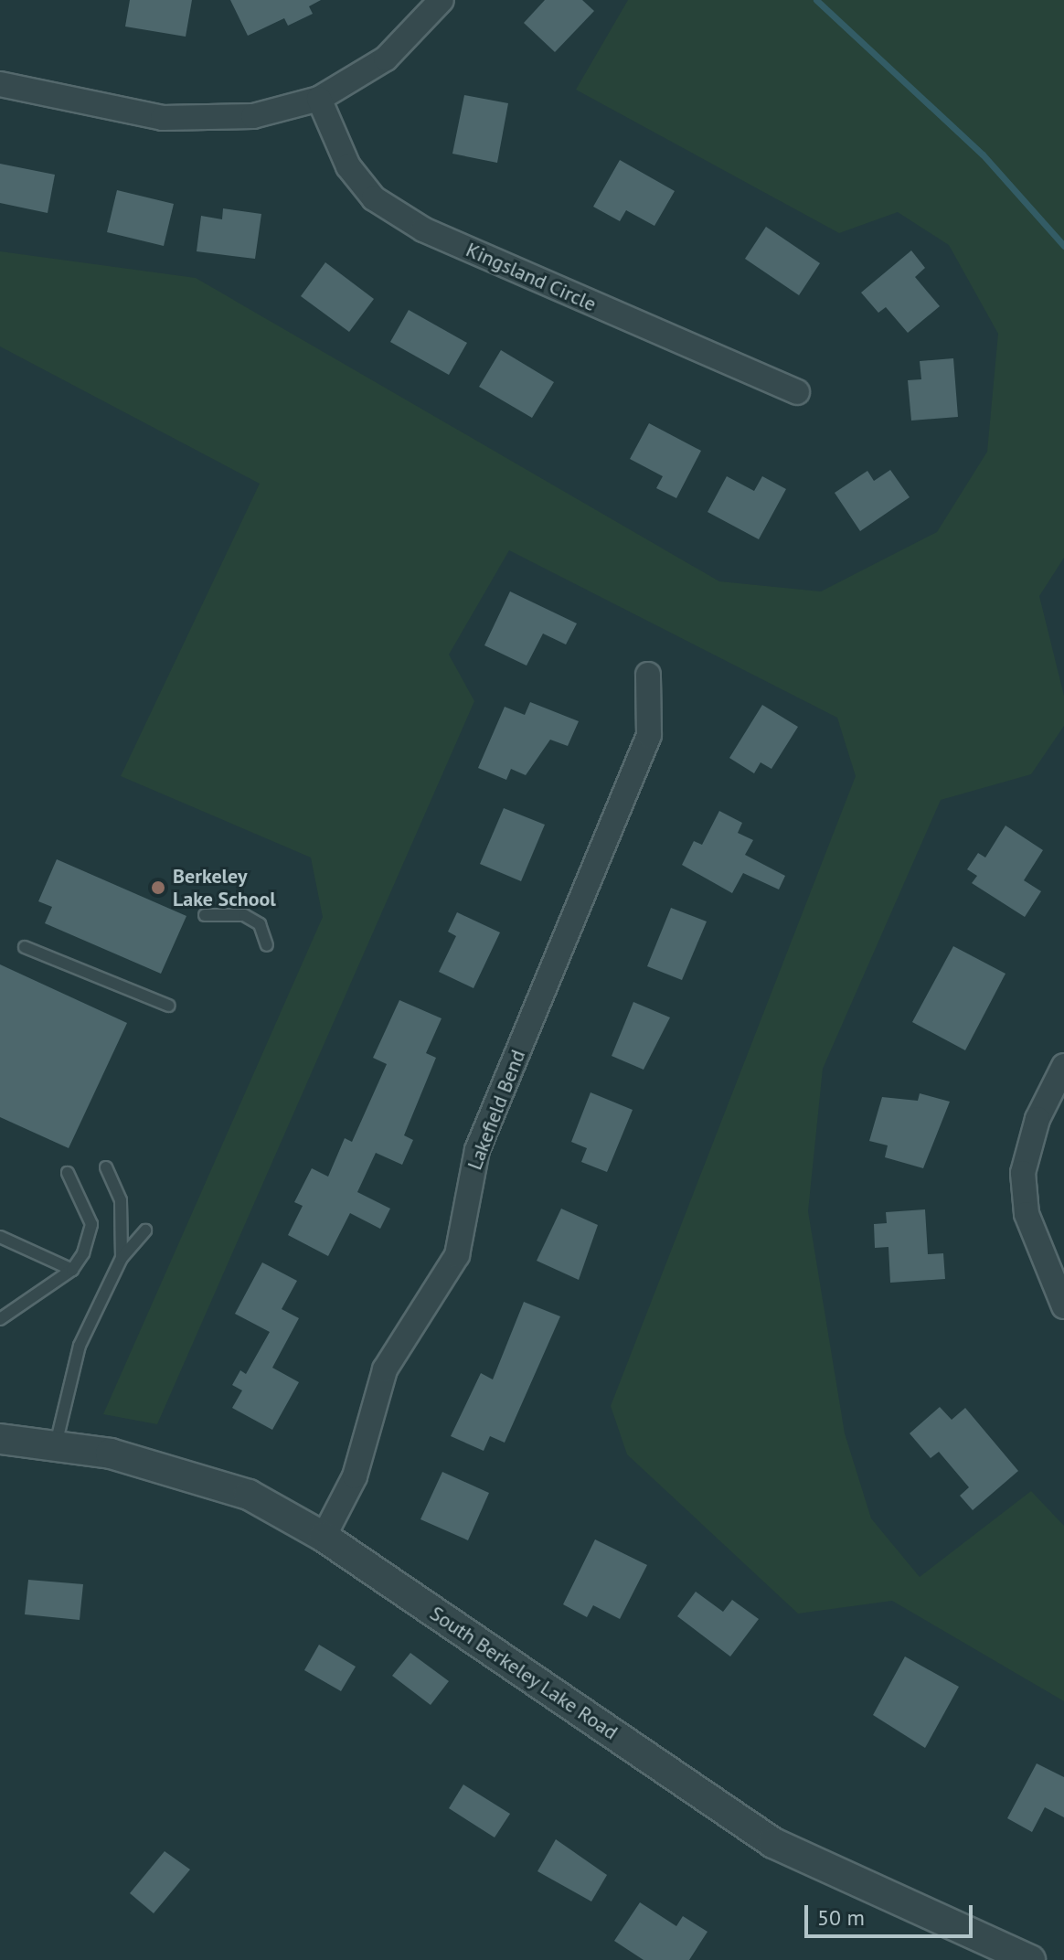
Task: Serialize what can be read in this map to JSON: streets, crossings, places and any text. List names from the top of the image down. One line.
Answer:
{"streets":{"street":["Kingsland Circle","Lakefield Bend","South Berkeley Lake Road"]},"crossings":[["Lakefield Bend","South Berkeley Lake Road"]],"places":["Berkeley Lake School"],"scale_bar":"50 m"}
